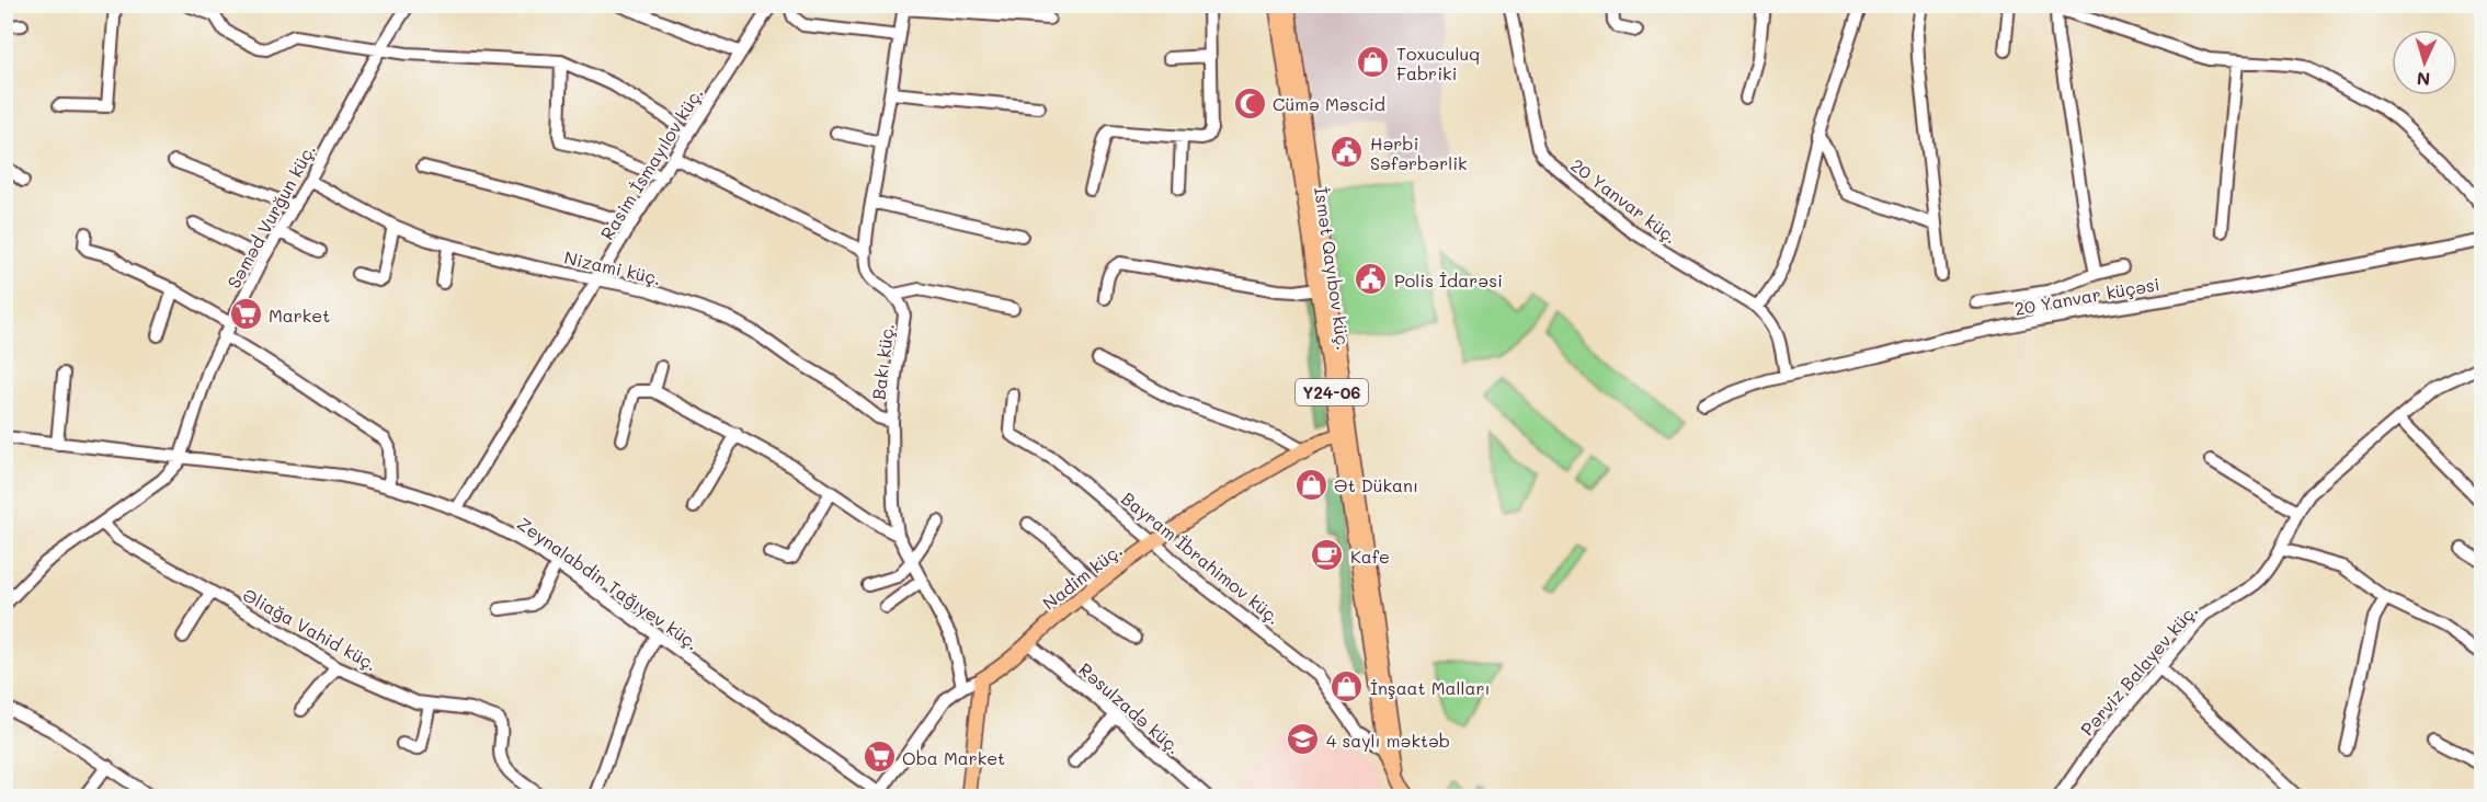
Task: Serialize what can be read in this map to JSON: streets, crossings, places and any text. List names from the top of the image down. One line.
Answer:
{"streets":{"main road":["İsmət Qayıbov küç.","Y24-06","Nadim küç."],"street":["Rasim İsmayılov küç.","20 Yanvar küç.","Səməd Vurğun küç.","Nizami küç.","20 Yanvar küçəsi","Bakı küç.","Bayram İbrahimov küç.","Zeynalabdin Tağıyev küç.","Əliağa Vahid küç.","Pərviz Balayev küç.","Rəsulzadə küç."]},"crossings":[["Rasim İsmayılov küç.","Nizami küç."],["Rasim İsmayılov küç.","Zeynalabdin Tağıyev küç."],["20 Yanvar küç.","20 Yanvar küçəsi"],["Səməd Vurğun küç.","Nizami küç."],["Səməd Vurğun küç.","Zeynalabdin Tağıyev küç."],["Səməd Vurğun küç.","Əliağa Vahid küç."],["Nizami küç.","Bakı küç."],["İsmət Qayıbov küç.","Y24-06"],["İsmət Qayıbov küç.","Bayram İbrahimov küç."],["İsmət Qayıbov küç.","Nadim küç."],["Bakı küç.","Nadim küç."],["Bayram İbrahimov küç.","Nadim küç."],["Nadim küç.","Zeynalabdin Tağıyev küç."],["Nadim küç.","Rəsulzadə küç."]],"places":{"shop":["Toxuculuq Fabriki","Ət Dükanı","İnşaat Malları"],"mosque":["Cümə Məscid"],"public building":["Hərbi Səfərbərlik","Polis İdarəsi"],"supermarket":["Market","Oba Market"],"cafe":["Kafe"],"school or university":["4 saylı məktəb"]},"north":"bottom"}
